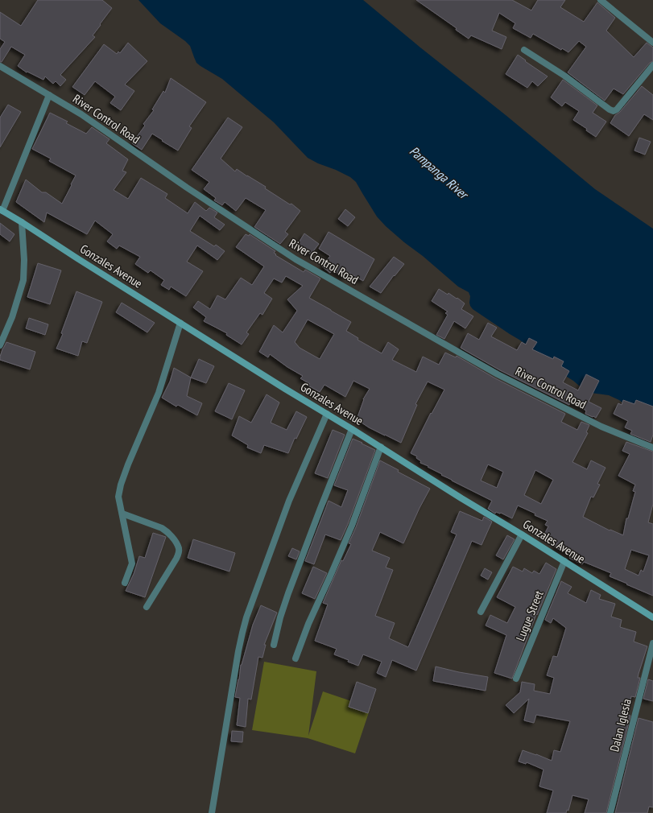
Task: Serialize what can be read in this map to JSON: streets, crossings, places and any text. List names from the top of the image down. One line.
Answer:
{"streets":{"main road":["Gonzales Avenue"],"street":["River Control Road","Lugue Street","Dalan Iglesia"]},"crossings":[["Gonzales Avenue","Lugue Street"]],"water":["Pampanga River"]}
